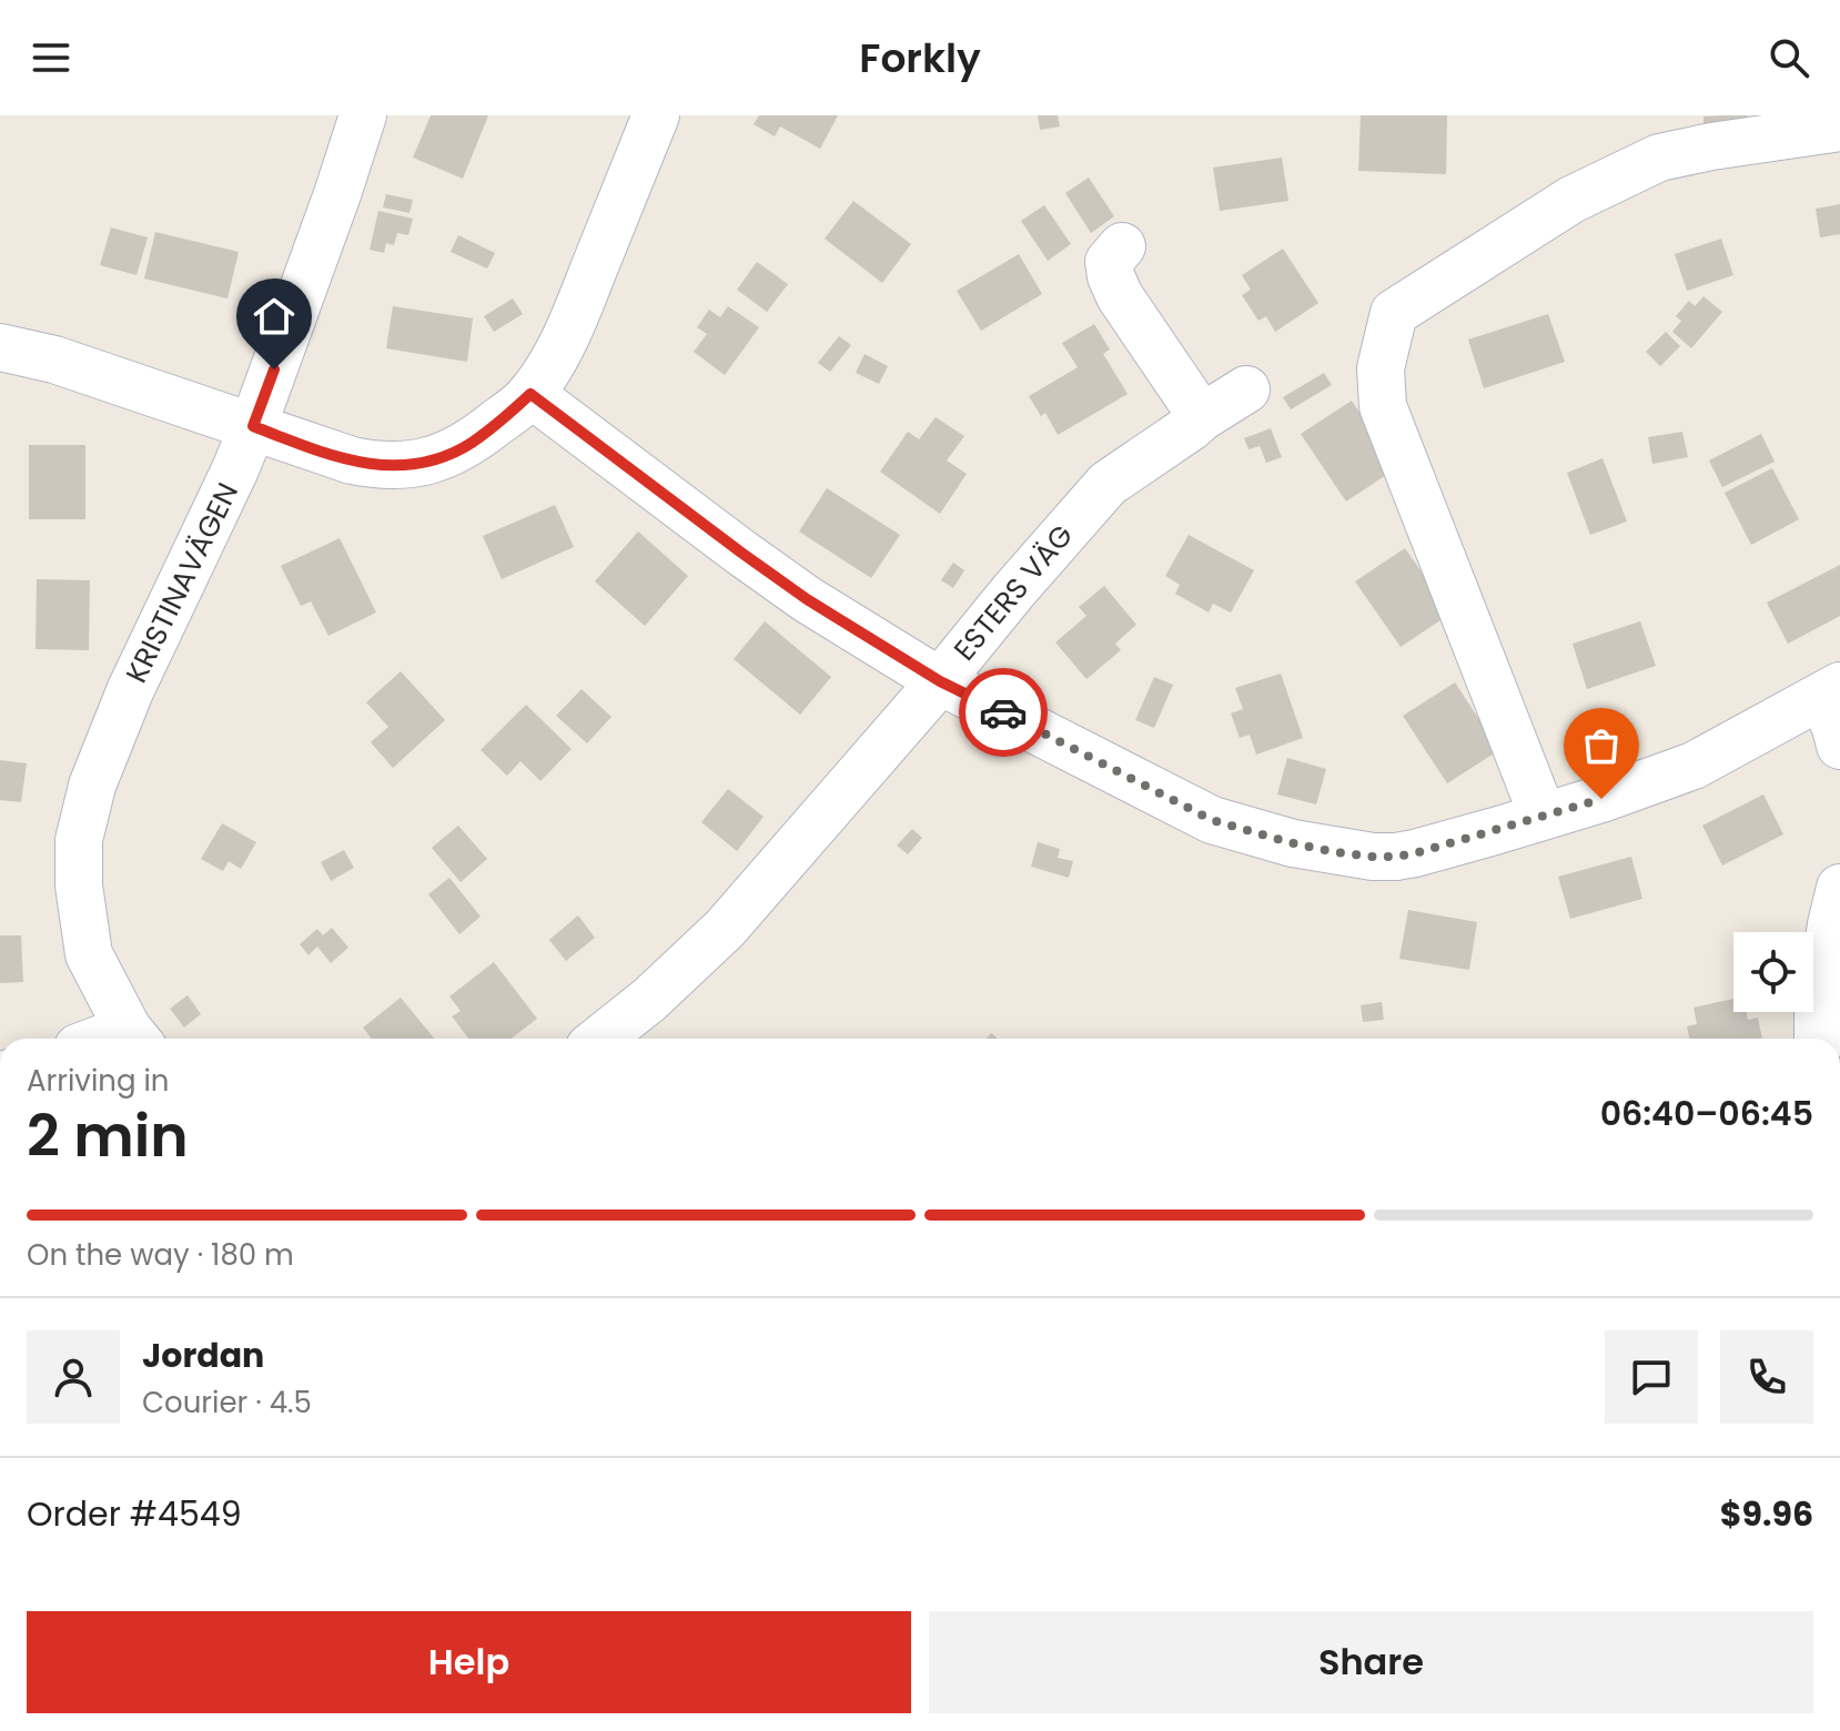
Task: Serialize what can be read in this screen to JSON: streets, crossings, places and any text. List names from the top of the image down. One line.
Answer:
{"streets":{"street":["KRISTINAVÄGEN","ESTERS VÄG"]},"page":{"header":"Forkly","heading":["2 min","Arriving in","06:40–06:45"],"panel":["Jordan","Courier · 4.5","Order #4549","$9.96"],"bar":"On the way · 180 m","buttons":["Help","Share"]}}
